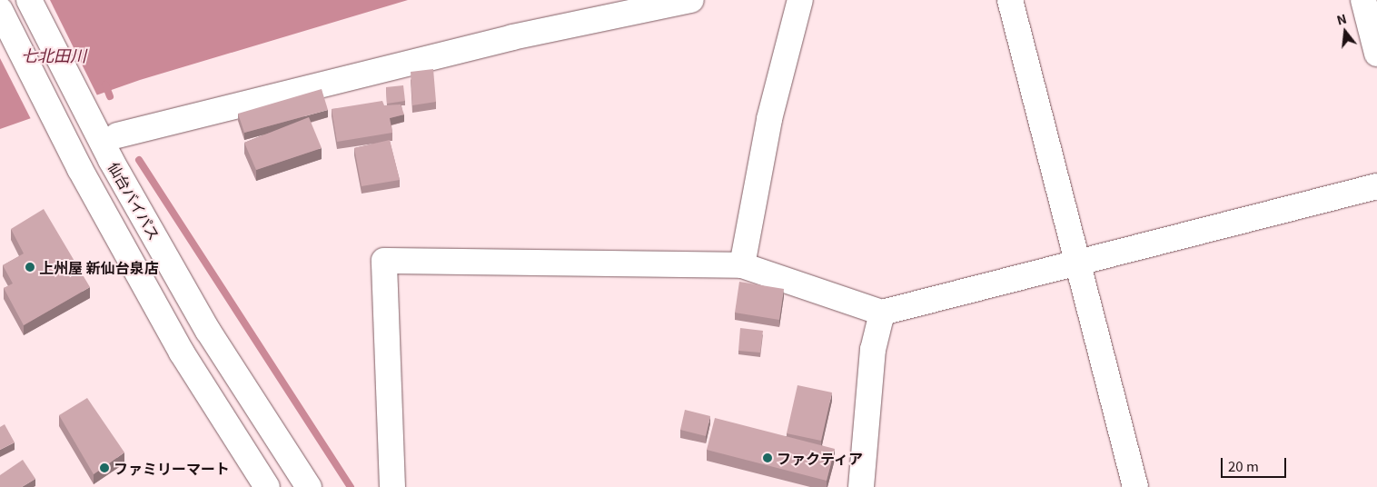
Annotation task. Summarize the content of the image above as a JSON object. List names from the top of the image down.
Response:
{
  "streets": {
    "main road": ["仙台バイパス"]
  },
  "water": ["七北田川"],
  "places": ["上州屋 新仙台泉店", "ファクティア", "ファミリーマート"],
  "scale_bar": "20 m",
  "north": "top"
}
